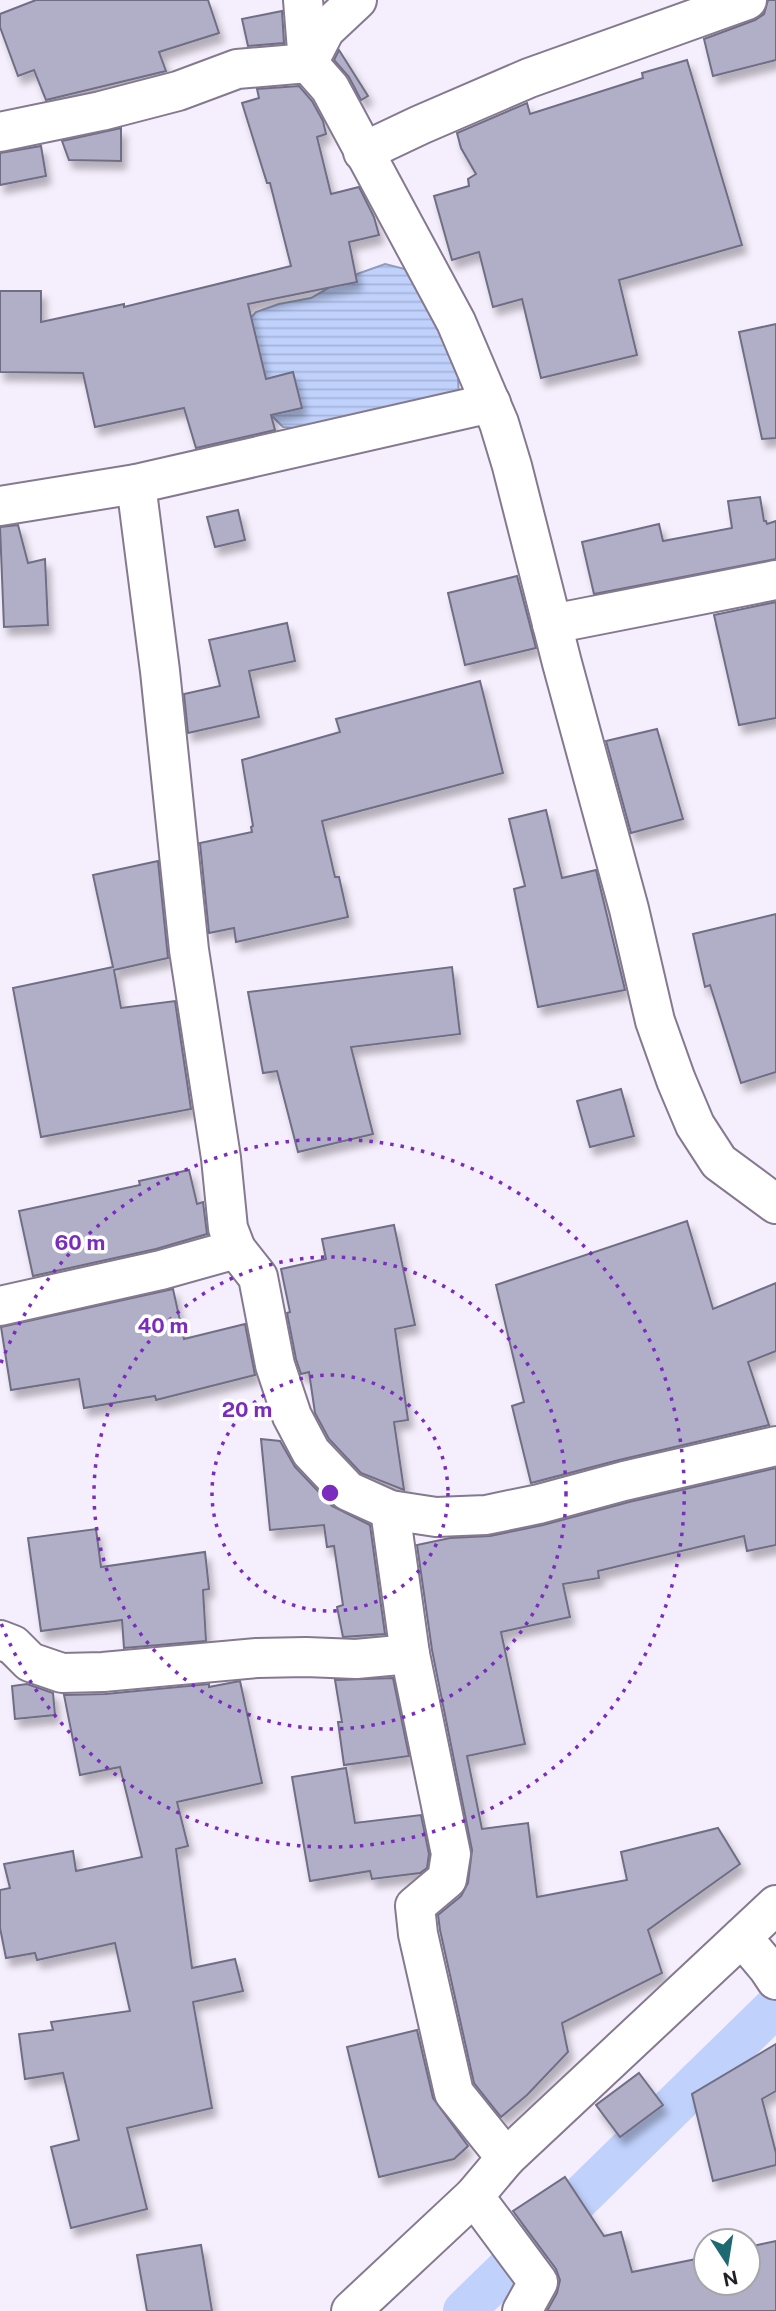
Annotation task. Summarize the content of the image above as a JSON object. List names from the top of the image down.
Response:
{
  "north": "bottom",
  "rings": ["60 m", "40 m", "20 m"]
}
